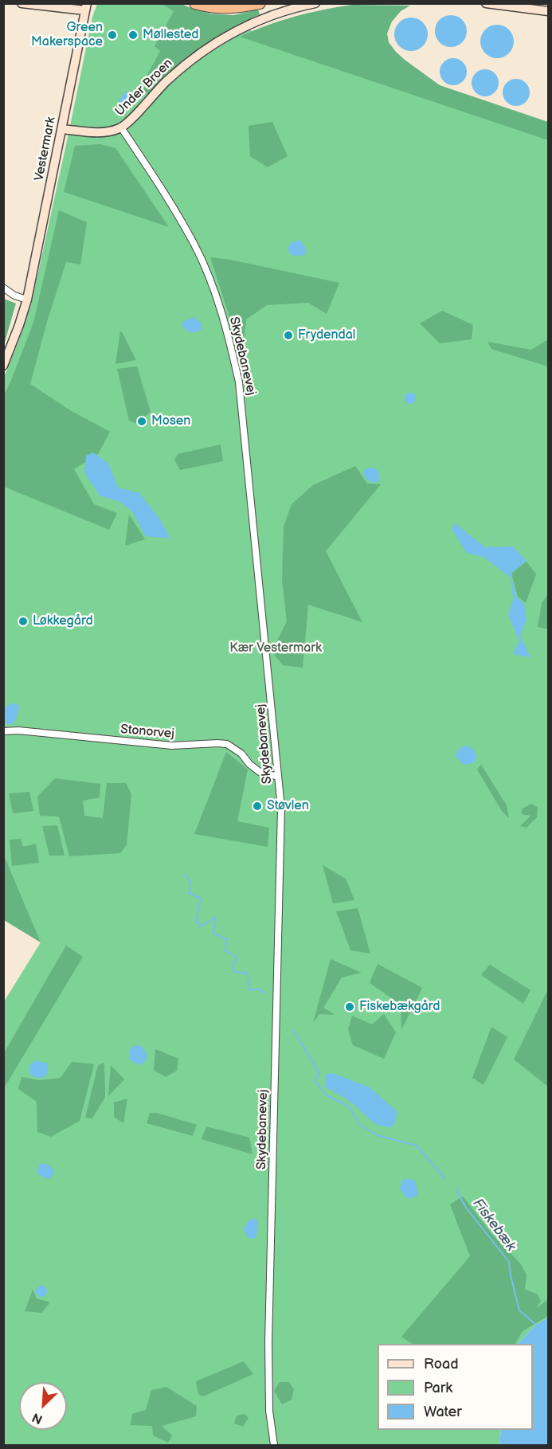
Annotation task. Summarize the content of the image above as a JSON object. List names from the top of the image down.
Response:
{
  "streets": {
    "street": [
      "Under Broen",
      "Vestermark",
      "Skydebanevej",
      "Stonorvej"
    ]
  },
  "crossings": [
    ["Under Broen", "Vestermark"],
    ["Under Broen", "Skydebanevej"],
    ["Skydebanevej", "Stonorvej"]
  ],
  "water": ["Fiskebæk"],
  "parks": ["Kær Vestermark"],
  "places": [
    "Green Makerspace",
    "Møllested",
    "Frydendal",
    "Mosen",
    "Løkkegård",
    "Støvlen",
    "Fiskebækgård"
  ],
  "legend": ["Road", "Park", "Water"],
  "north": "bottom left"
}
